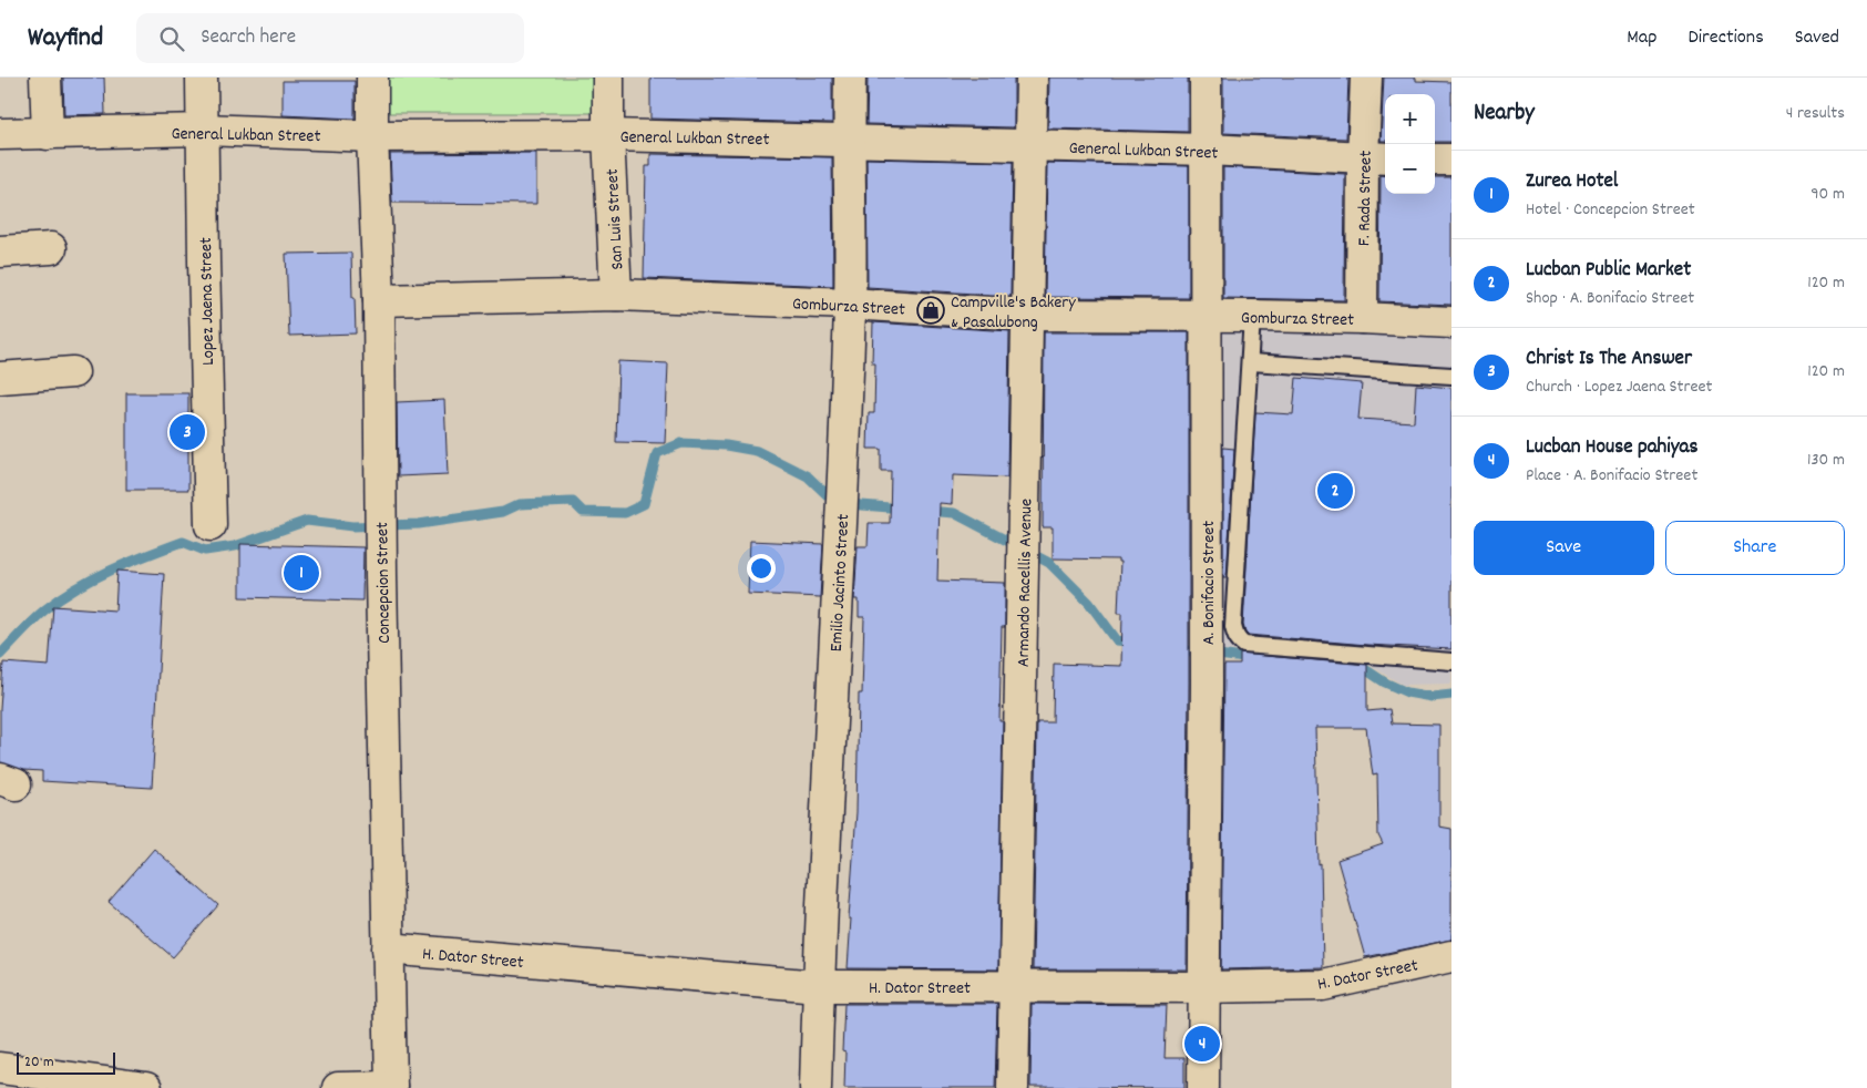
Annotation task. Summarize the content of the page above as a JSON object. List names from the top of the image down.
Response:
{
  "streets": {
    "street": [
      "General Lukban Street",
      "F. Rada Street",
      "San Luis Street",
      "Lopez Jaena Street",
      "Gomburza Street",
      "Concepcion Street",
      "Emilio Jacinto Street",
      "Armando Racellis Avenue",
      "A. Bonifacio Street",
      "H. Dator Street"
    ]
  },
  "crossings": [
    ["General Lukban Street", "F. Rada Street"],
    ["General Lukban Street", "San Luis Street"],
    ["General Lukban Street", "Lopez Jaena Street"],
    ["General Lukban Street", "Concepcion Street"],
    ["General Lukban Street", "Emilio Jacinto Street"],
    ["General Lukban Street", "Armando Racellis Avenue"],
    ["General Lukban Street", "A. Bonifacio Street"],
    ["F. Rada Street", "Gomburza Street"],
    ["San Luis Street", "Gomburza Street"],
    ["Gomburza Street", "Concepcion Street"],
    ["Gomburza Street", "Emilio Jacinto Street"],
    ["Gomburza Street", "Armando Racellis Avenue"],
    ["Gomburza Street", "A. Bonifacio Street"],
    ["Concepcion Street", "H. Dator Street"],
    ["Emilio Jacinto Street", "H. Dator Street"],
    ["Armando Racellis Avenue", "H. Dator Street"],
    ["A. Bonifacio Street", "H. Dator Street"]
  ],
  "places": {
    "shop": ["Campville's Bakery & Pasalubong"]
  },
  "scale_bar": "20 m",
  "page": {
    "header": "Wayfind",
    "search": "Search here",
    "nav": ["Map", "Directions", "Saved"],
    "heading": ["Nearby", "4 results"],
    "map_buttons": ["+", "−"],
    "list": [
      {
        "mark": "1",
        "name": "Zurea Hotel",
        "note": "Hotel · Concepcion Street",
        "value": "90 m"
      },
      {
        "mark": "2",
        "name": "Lucban Public Market",
        "note": "Shop · A. Bonifacio Street",
        "value": "120 m"
      },
      {
        "mark": "3",
        "name": "Christ Is The Answer",
        "note": "Church · Lopez Jaena Street",
        "value": "120 m"
      },
      {
        "mark": "4",
        "name": "Lucban House pahiyas",
        "note": "Place · A. Bonifacio Street",
        "value": "130 m"
      }
    ],
    "pins": [
      "3",
      "2",
      "1",
      "4"
    ],
    "buttons": ["Save", "Share"],
    "scale": "20 m"
  }
}
